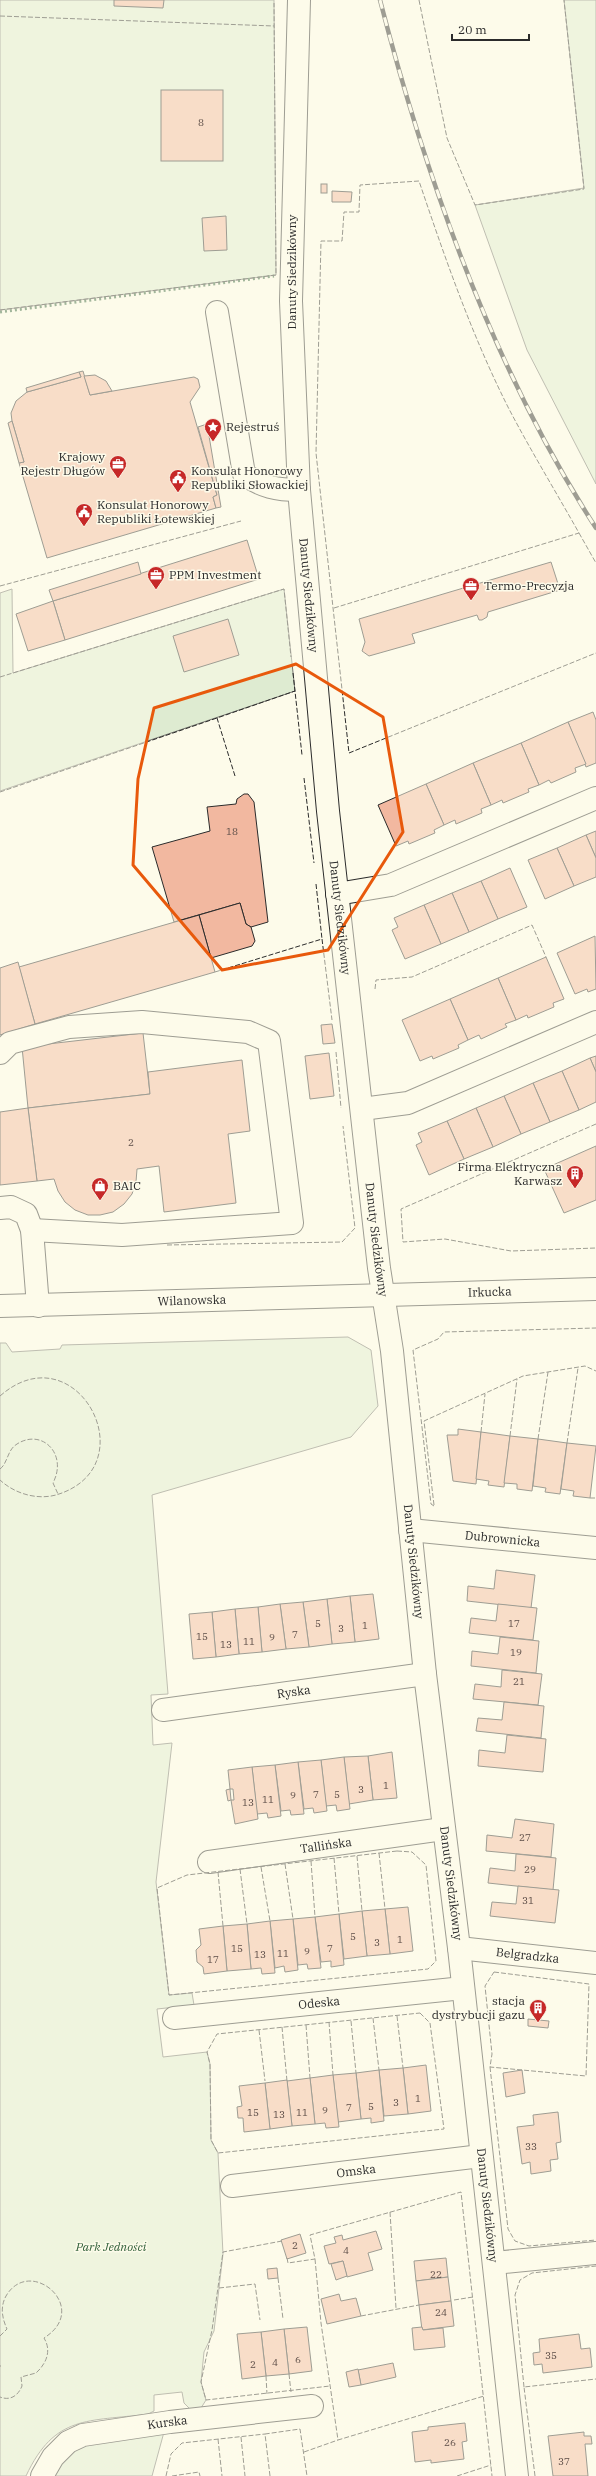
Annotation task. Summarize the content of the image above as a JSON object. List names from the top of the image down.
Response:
{
  "streets": {
    "street": [
      "Danuty Siedzikówny",
      "Irkucka",
      "Wilanowska",
      "Dubrownicka",
      "Ryska",
      "Tallińska",
      "Belgradzka",
      "Odeska",
      "Omska",
      "Kurska"
    ]
  },
  "crossings": [
    ["Danuty Siedzikówny", "Irkucka"],
    ["Danuty Siedzikówny", "Wilanowska"],
    ["Danuty Siedzikówny", "Dubrownicka"],
    ["Danuty Siedzikówny", "Ryska"],
    ["Danuty Siedzikówny", "Tallińska"],
    ["Danuty Siedzikówny", "Belgradzka"],
    ["Danuty Siedzikówny", "Odeska"],
    ["Danuty Siedzikówny", "Omska"],
    ["Irkucka", "Wilanowska"]
  ],
  "parks": ["Park Jedności"],
  "places": {
    "place": ["Rejestruś"],
    "office": ["Krajowy Rejestr Długów", "PPM Investment", "Termo-Precyzja"],
    "public building": ["Konsulat Honorowy Republiki Słowackiej", "Konsulat Honorowy Republiki Łotewskiej"],
    "building": ["Firma Elektryczna Karwasz", "stacja dystrybucji gazu"],
    "shop": ["BAIC"]
  },
  "house_numbers": [
    "8",
    "18",
    "2",
    "5",
    "17",
    "1",
    "3",
    "7",
    "15",
    "9",
    "11",
    "13",
    "19",
    "21",
    "1",
    "3",
    "7",
    "5",
    "9",
    "11",
    "13",
    "27",
    "29",
    "31",
    "5",
    "1",
    "3",
    "15",
    "7",
    "9",
    "11",
    "13",
    "17",
    "1",
    "3",
    "5",
    "7",
    "9",
    "15",
    "11",
    "13",
    "33",
    "2",
    "4",
    "22",
    "24",
    "35",
    "6",
    "4",
    "2",
    "26",
    "37"
  ],
  "scale_bar": "20 m"
}
